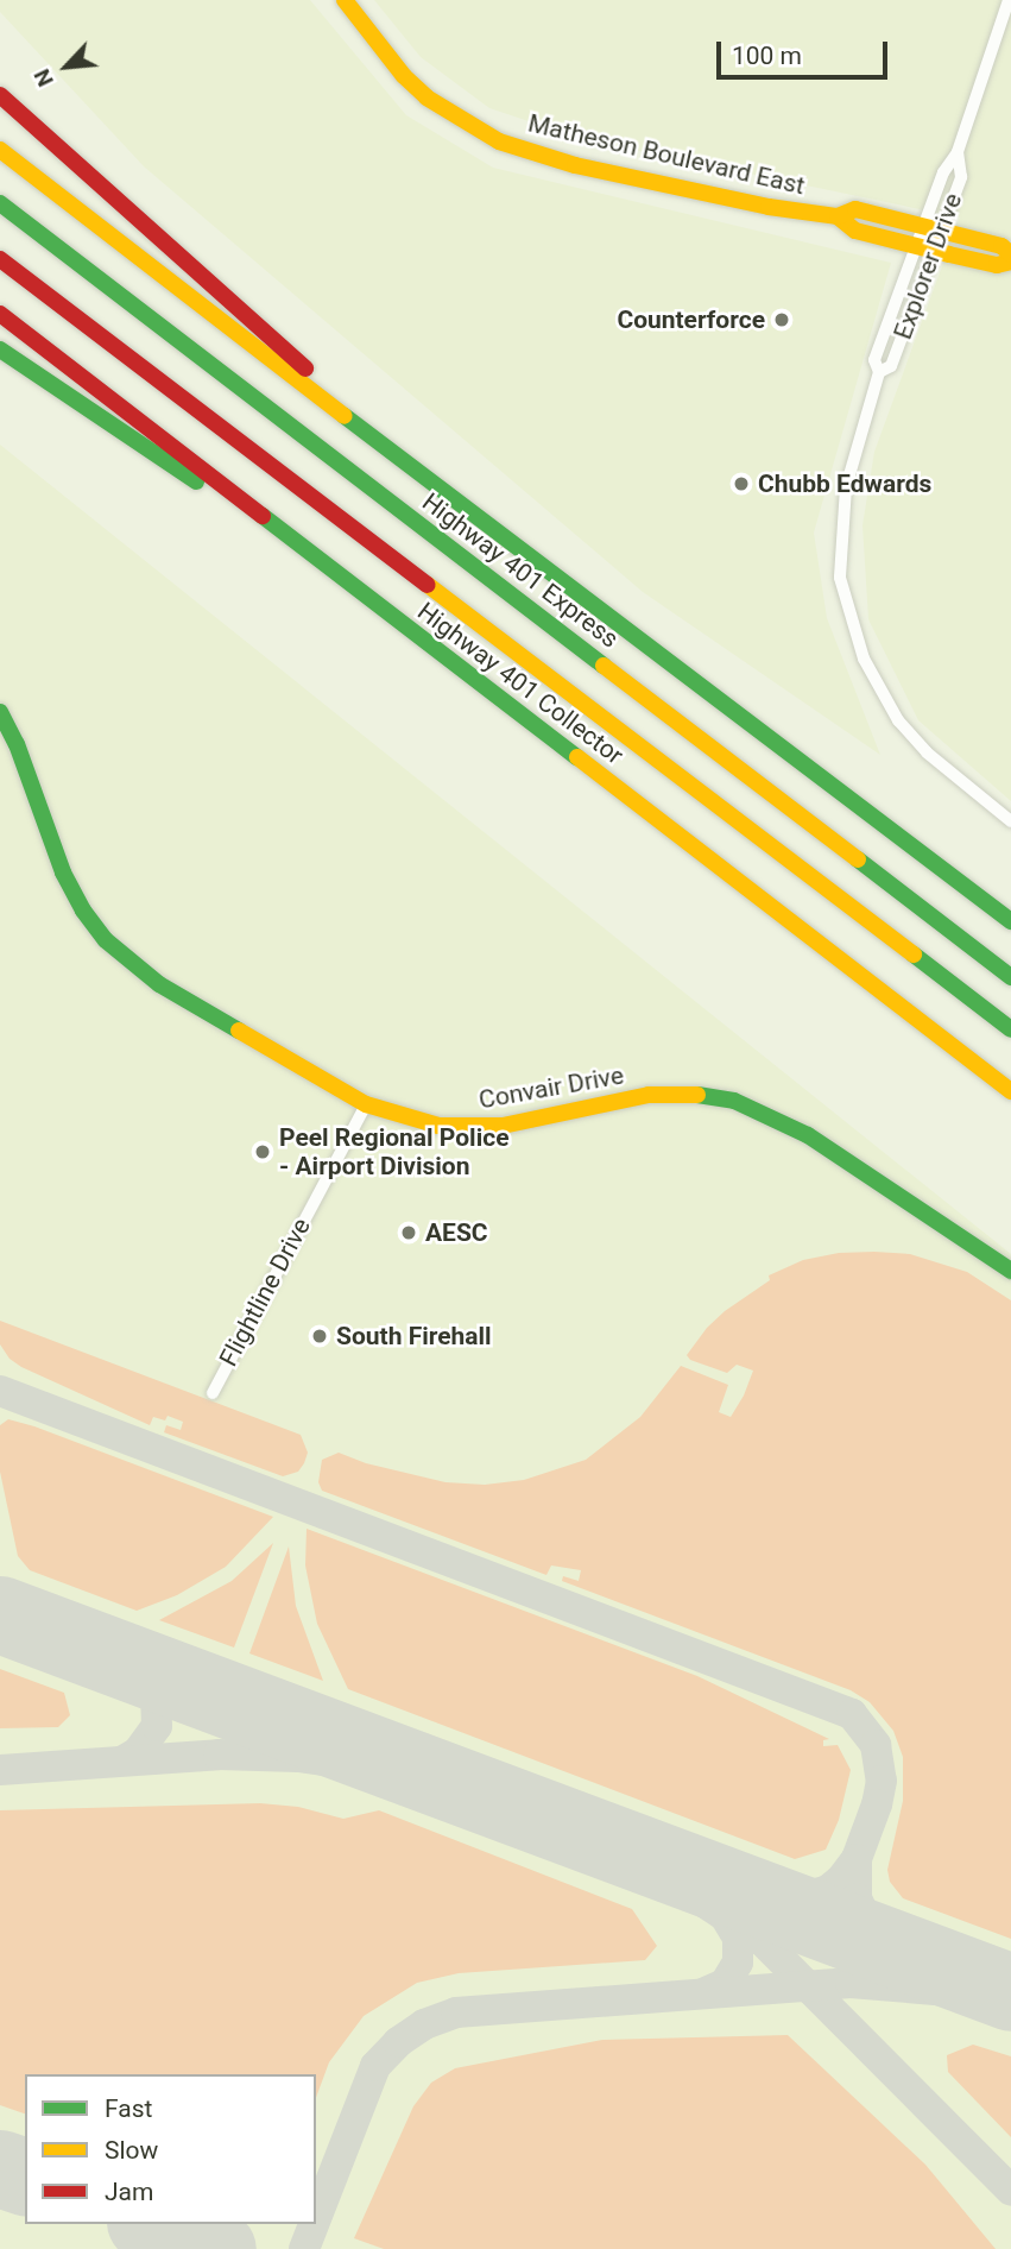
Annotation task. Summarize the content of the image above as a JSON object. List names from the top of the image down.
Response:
{
  "streets": {
    "main road": [
      "Matheson Boulevard East",
      "Highway 401 Express",
      "Highway 401 Collector",
      "Convair Drive"
    ],
    "street": ["Explorer Drive", "Flightline Drive"]
  },
  "crossings": [
    ["Matheson Boulevard East", "Explorer Drive"],
    ["Convair Drive", "Flightline Drive"]
  ],
  "places": [
    "Counterforce",
    "Chubb Edwards",
    "Peel Regional Police - Airport Division",
    "AESC",
    "South Firehall"
  ],
  "legend": ["Fast", "Slow", "Jam"],
  "scale_bar": "100 m",
  "north": "bottom left"
}
